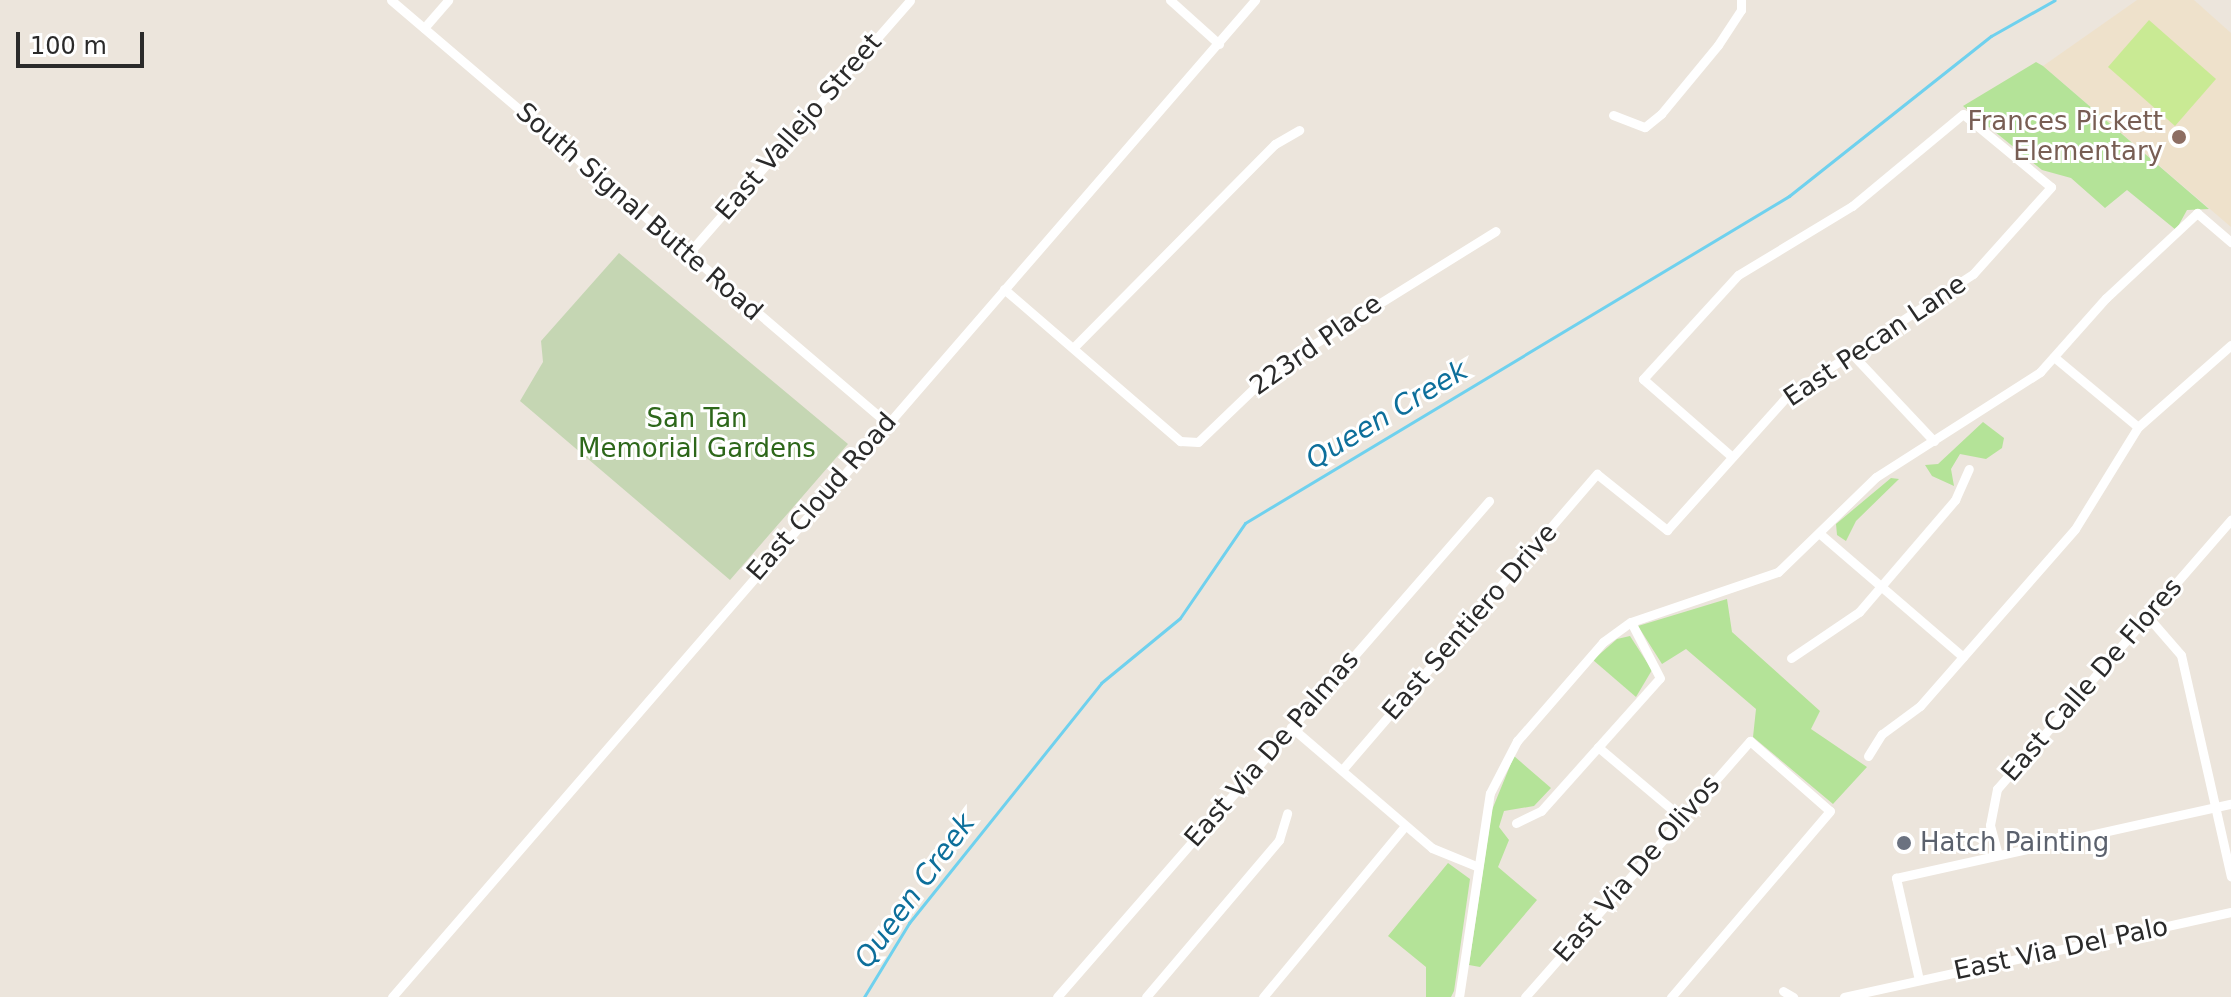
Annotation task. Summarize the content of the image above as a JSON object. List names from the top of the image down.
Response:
{
  "streets": {
    "street": [
      "East Vallejo Street",
      "South Signal Butte Road",
      "East Pecan Lane",
      "223rd Place",
      "East Cloud Road",
      "East Sentiero Drive",
      "East Calle De Flores",
      "East Via De Palmas",
      "East Via De Olivos",
      "East Via Del Palo"
    ]
  },
  "crossings": [
    ["East Vallejo Street", "South Signal Butte Road"],
    ["South Signal Butte Road", "East Cloud Road"],
    ["East Pecan Lane", "East Sentiero Drive"],
    ["223rd Place", "East Cloud Road"]
  ],
  "water": ["Queen Creek"],
  "parks": ["San Tan Memorial Gardens"],
  "places": ["Frances Pickett Elementary", "Hatch Painting"],
  "scale_bar": "100 m"
}
